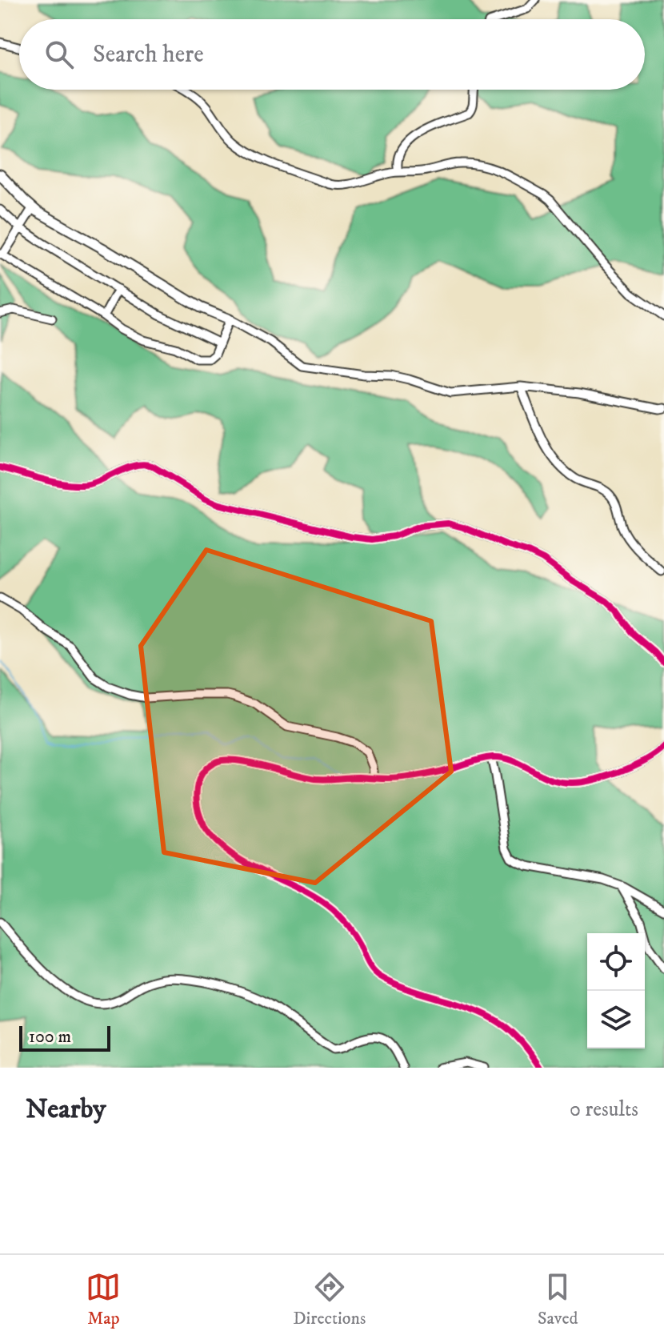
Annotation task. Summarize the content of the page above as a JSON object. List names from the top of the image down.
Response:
{
  "scale_bar": "100 m",
  "page": {
    "search": "Search here",
    "scale": "100 m",
    "heading": ["Nearby", "0 results"],
    "nav": ["Map", "Directions", "Saved"]
  }
}
